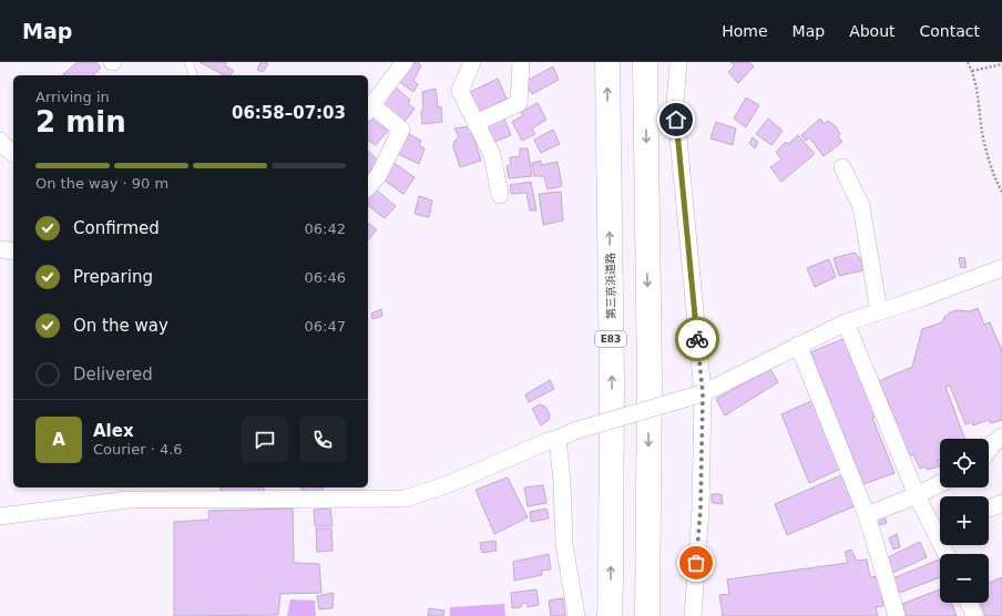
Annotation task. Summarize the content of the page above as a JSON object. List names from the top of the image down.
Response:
{
  "streets": {
    "highway": ["第三京浜道路", "E83"]
  },
  "page": {
    "header": "Map",
    "nav": [
      "Home",
      "Map",
      "About",
      "Contact"
    ],
    "heading": ["2 min", "Arriving in", "06:58–07:03"],
    "panel": ["Alex", "Courier · 4.6"],
    "bar": "On the way · 90 m",
    "list": [
      ["Confirmed", "06:42"],
      ["Preparing", "06:46"],
      ["On the way", "06:47"],
      "Delivered"
    ],
    "round": "A",
    "map_buttons": ["+", "−"]
  }
}
